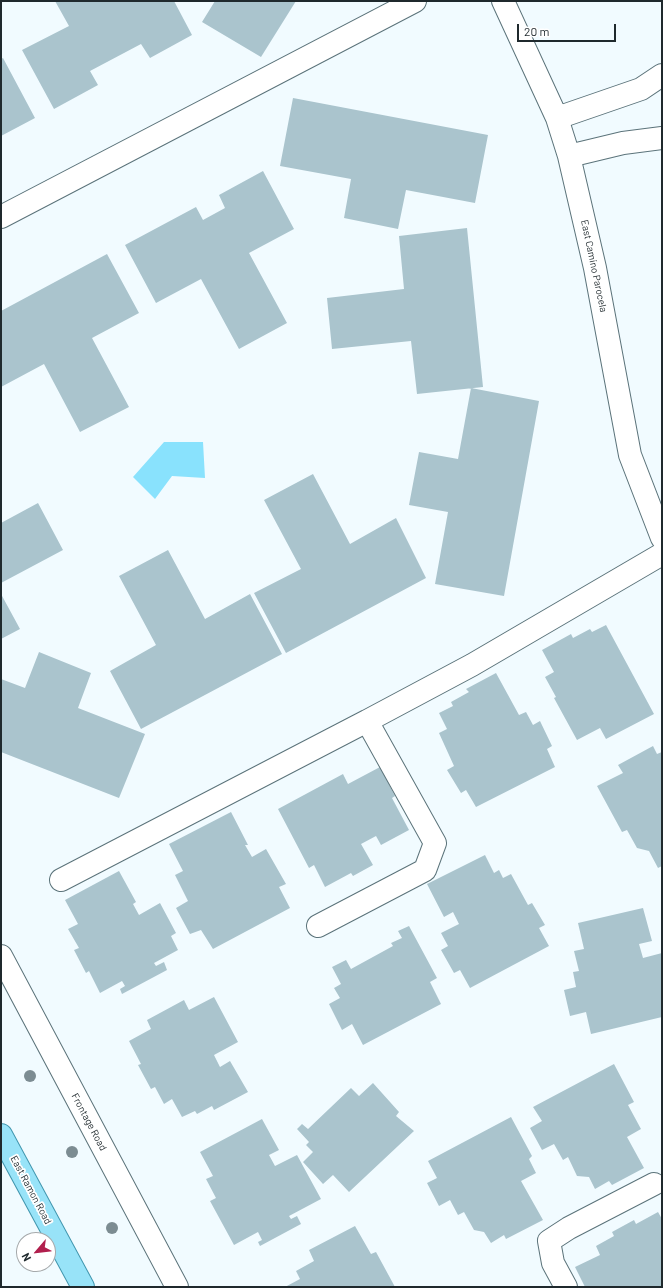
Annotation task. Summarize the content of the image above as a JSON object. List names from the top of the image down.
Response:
{
  "streets": {
    "main road": ["East Ramon Road"],
    "street": ["East Camino Parocela", "Frontage Road"]
  },
  "scale_bar": "20 m",
  "north": "bottom left"
}
